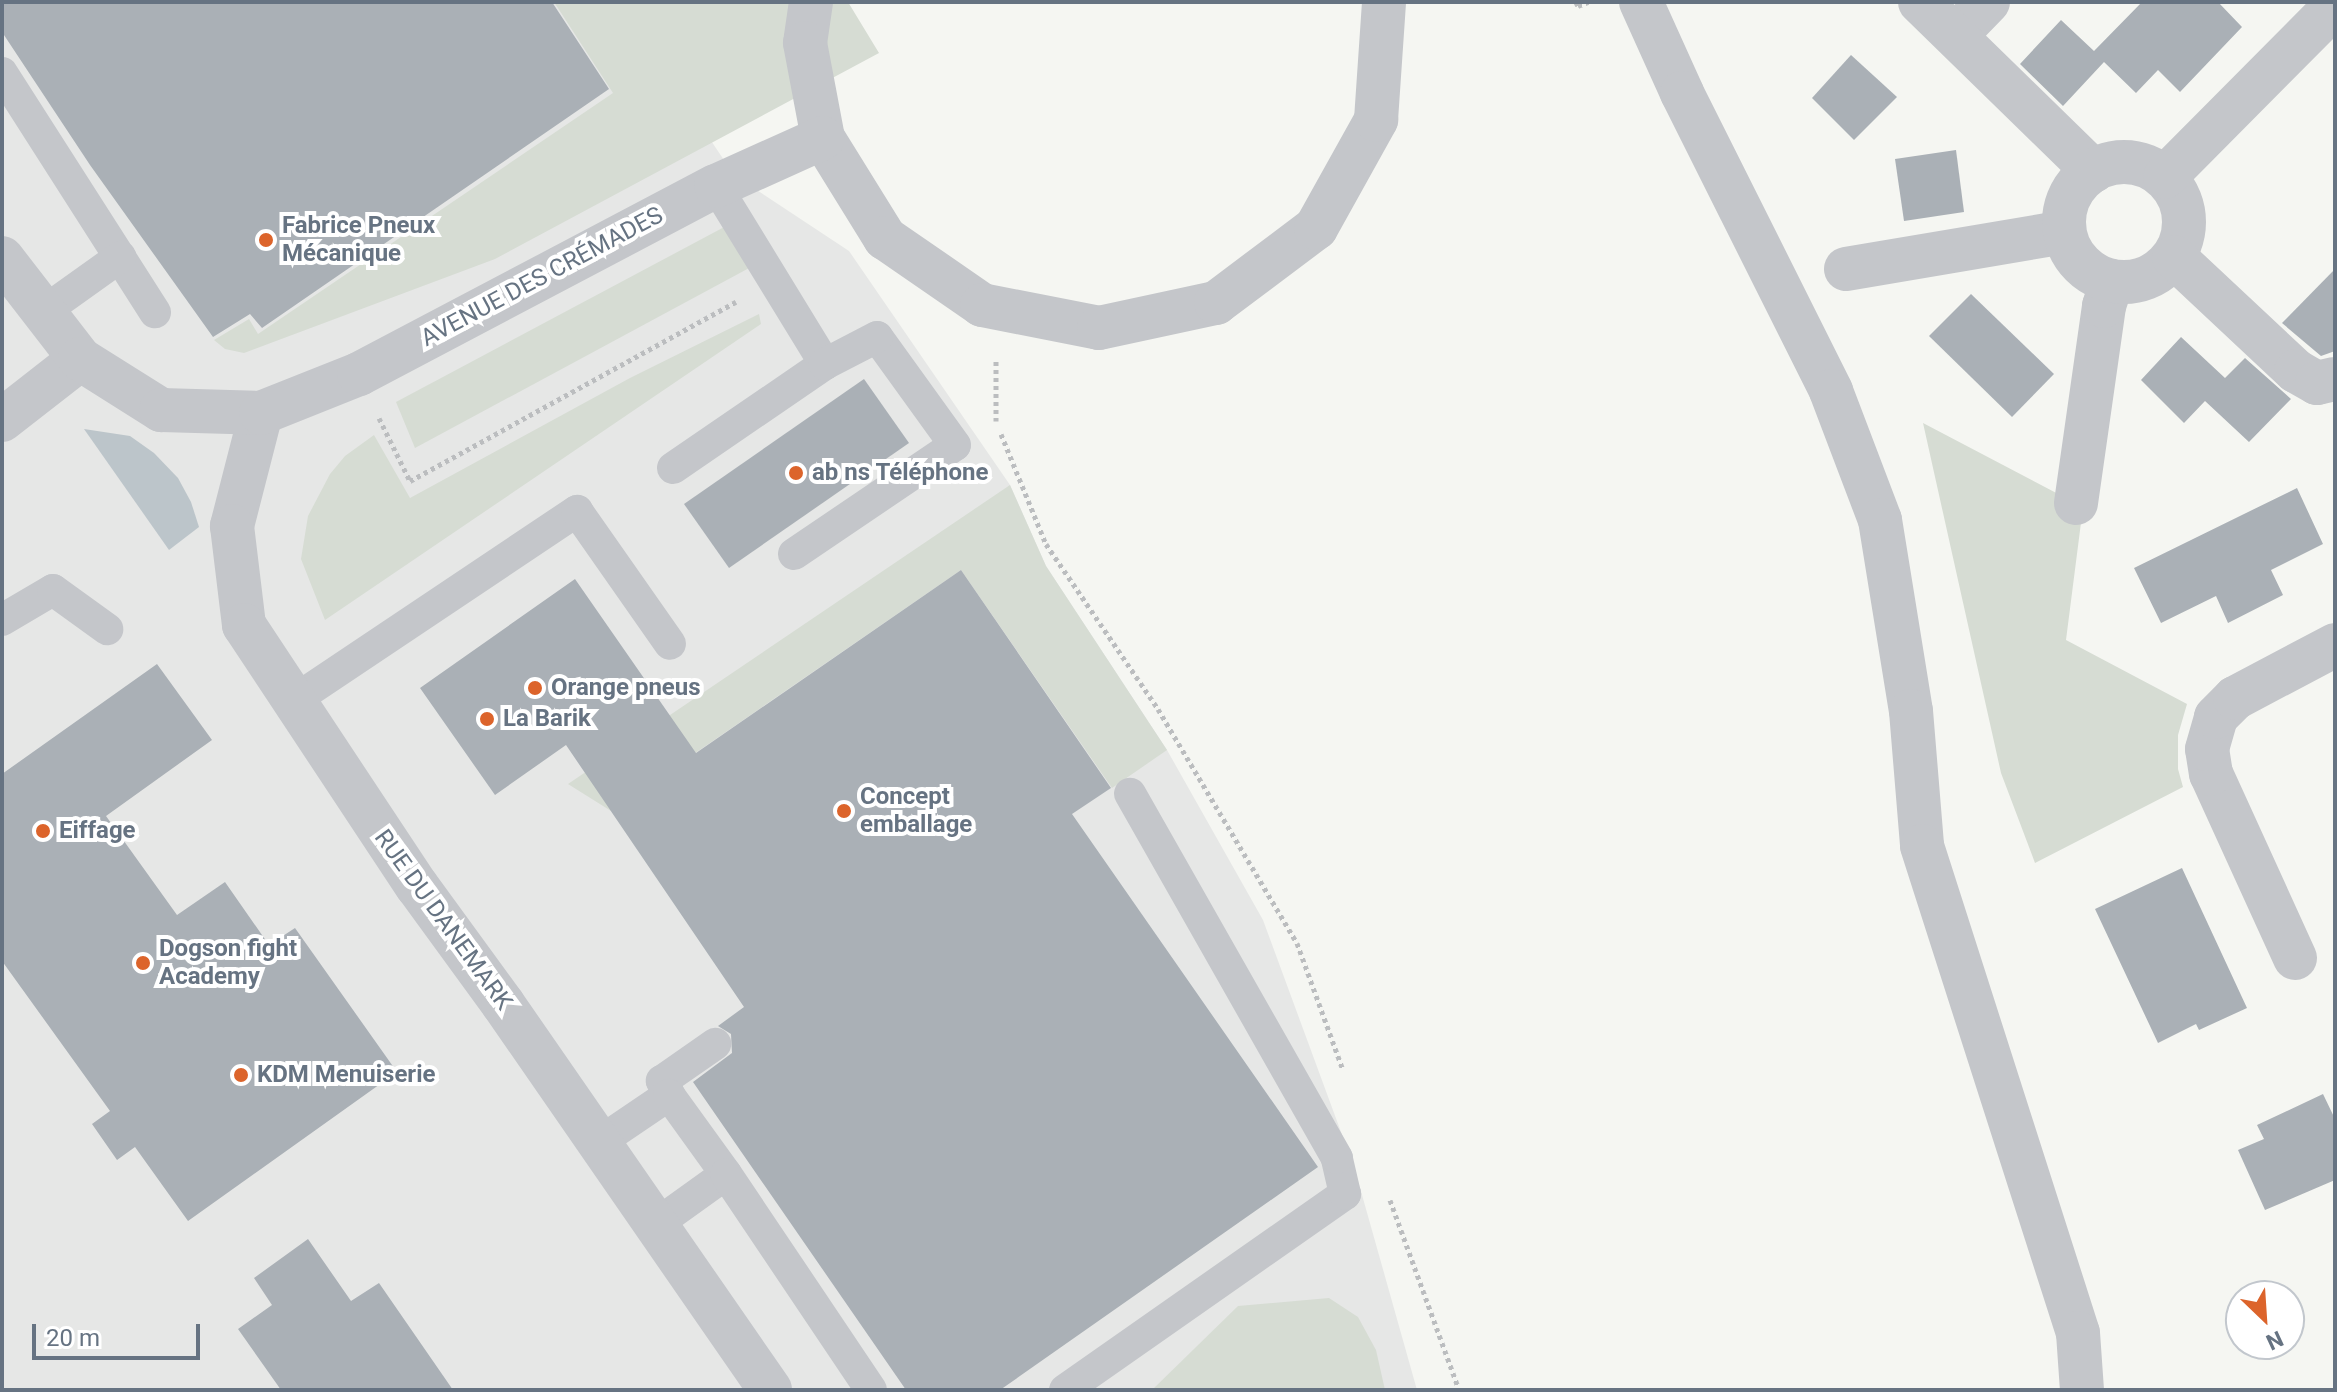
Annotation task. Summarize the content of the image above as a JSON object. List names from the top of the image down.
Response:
{
  "streets": {
    "street": ["AVENUE DES CRÉMADES", "RUE DU DANEMARK"]
  },
  "crossings": [
    ["AVENUE DES CRÉMADES", "RUE DU DANEMARK"]
  ],
  "places": [
    "Fabrice Pneux Mécanique",
    "ab ns Téléphone",
    "Orange pneus",
    "La Barik",
    "Concept emballage",
    "Eiffage",
    "Dogson fight Academy",
    "KDM Menuiserie"
  ],
  "scale_bar": "20 m",
  "north": "bottom right"
}
